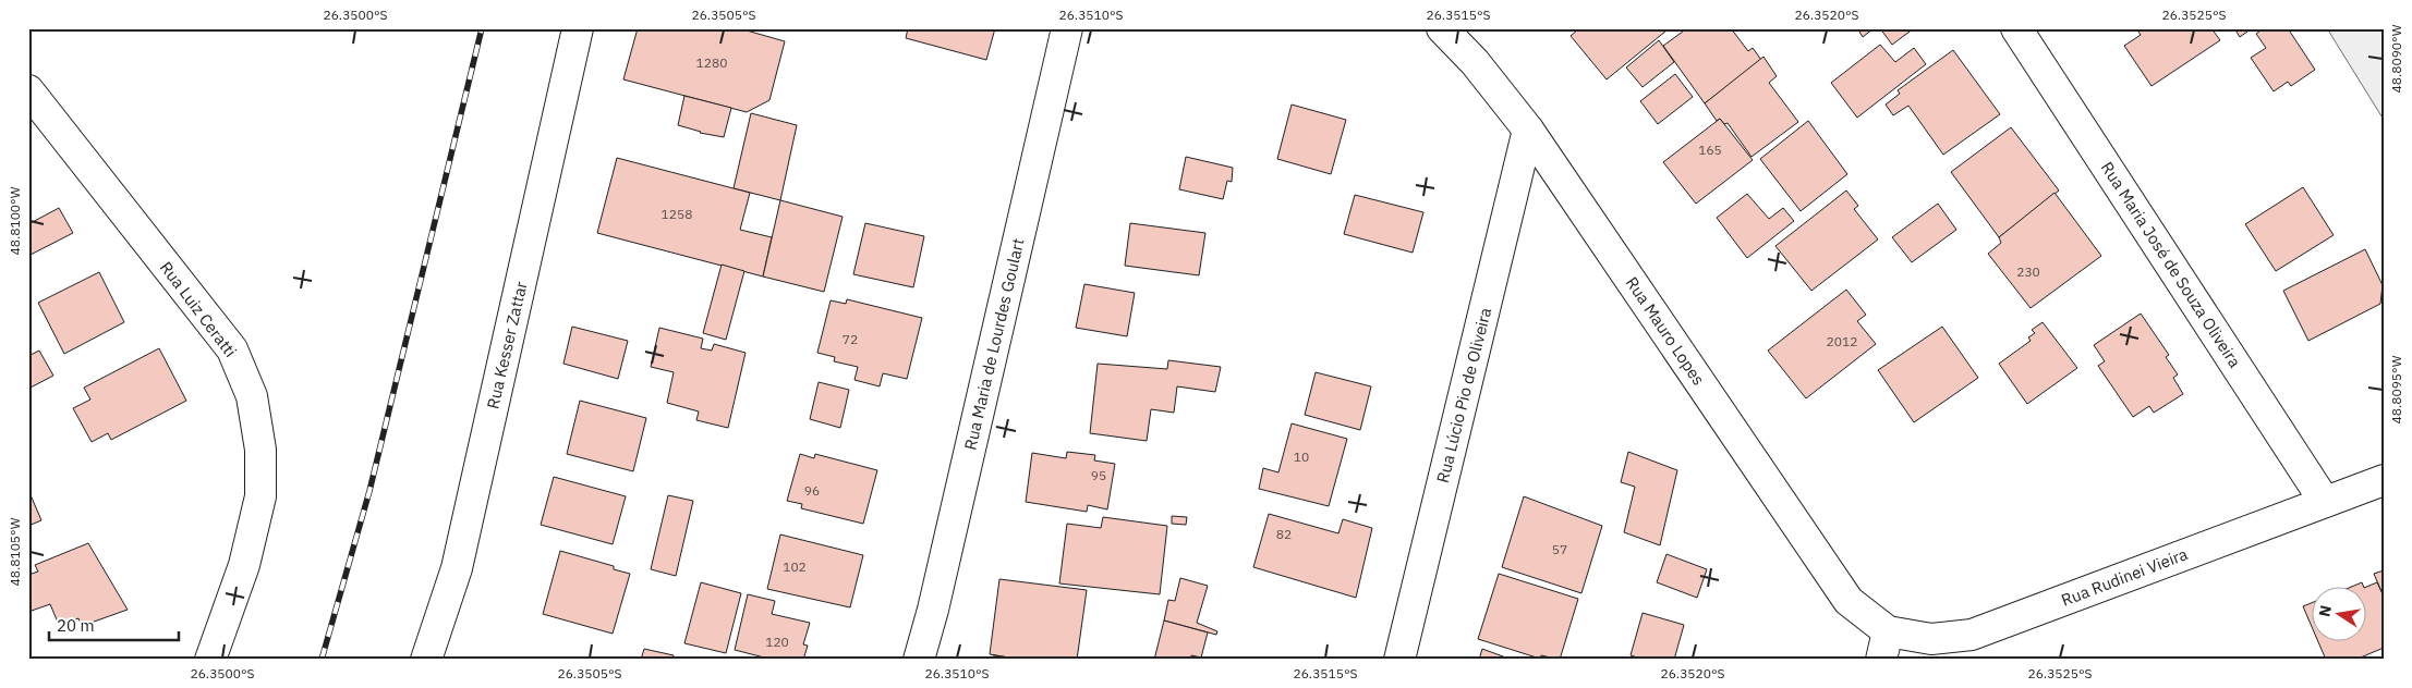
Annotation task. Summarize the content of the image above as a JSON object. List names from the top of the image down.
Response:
{
  "streets": {
    "street": [
      "Rua Maria José de Souza Oliveira",
      "Rua Luiz Ceratti",
      "Rua Mauro Lopes",
      "Rua Maria de Lourdes Goulart",
      "Rua Kesser Zattar",
      "Rua Lúcio Pio de Oliveira",
      "Rua Rudinei Vieira"
    ]
  },
  "crossings": [
    ["Rua Maria José de Souza Oliveira", "Rua Rudinei Vieira"],
    ["Rua Mauro Lopes", "Rua Lúcio Pio de Oliveira"],
    ["Rua Mauro Lopes", "Rua Rudinei Vieira"]
  ],
  "house_numbers": [
    "1280",
    "165",
    "1258",
    "230",
    "72",
    "2012",
    "10",
    "95",
    "96",
    "82",
    "57",
    "102",
    "120"
  ],
  "scale_bar": "20 m",
  "north": "left",
  "coordinates": [
    "26.3500°S",
    "26.3505°S",
    "26.3510°S",
    "26.3515°S",
    "26.3520°S",
    "26.3525°S",
    "48.8090°W",
    "48.8100°W",
    "48.8095°W",
    "48.8105°W"
  ]
}
